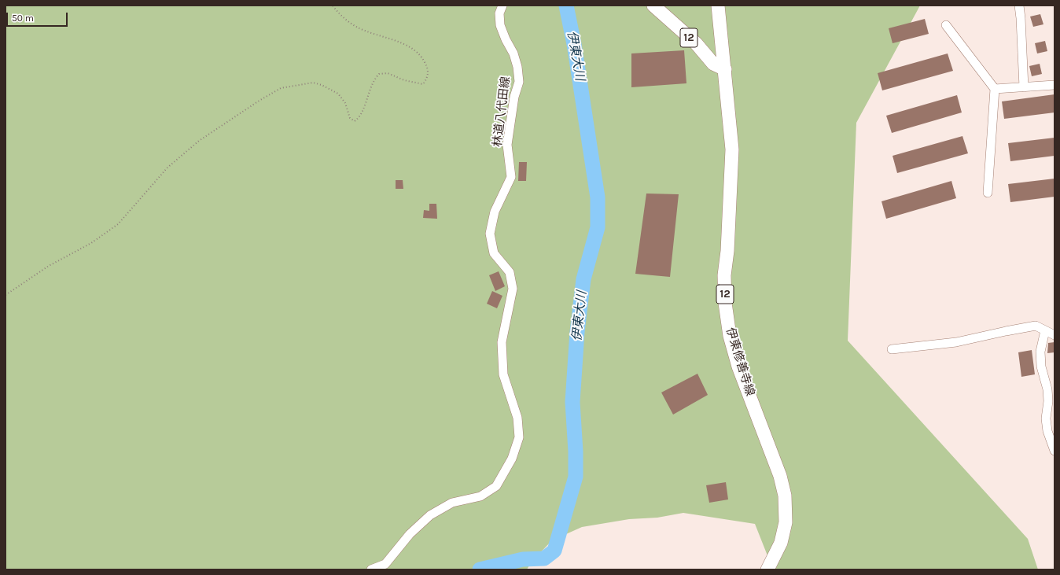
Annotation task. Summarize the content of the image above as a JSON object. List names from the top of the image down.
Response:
{
  "streets": {
    "main road": ["12", "伊東修善寺線"],
    "street": ["林道八代田線"]
  },
  "crossings": [
    ["12", "伊東修善寺線"]
  ],
  "water": ["伊東大川"],
  "scale_bar": "50 m"
}
